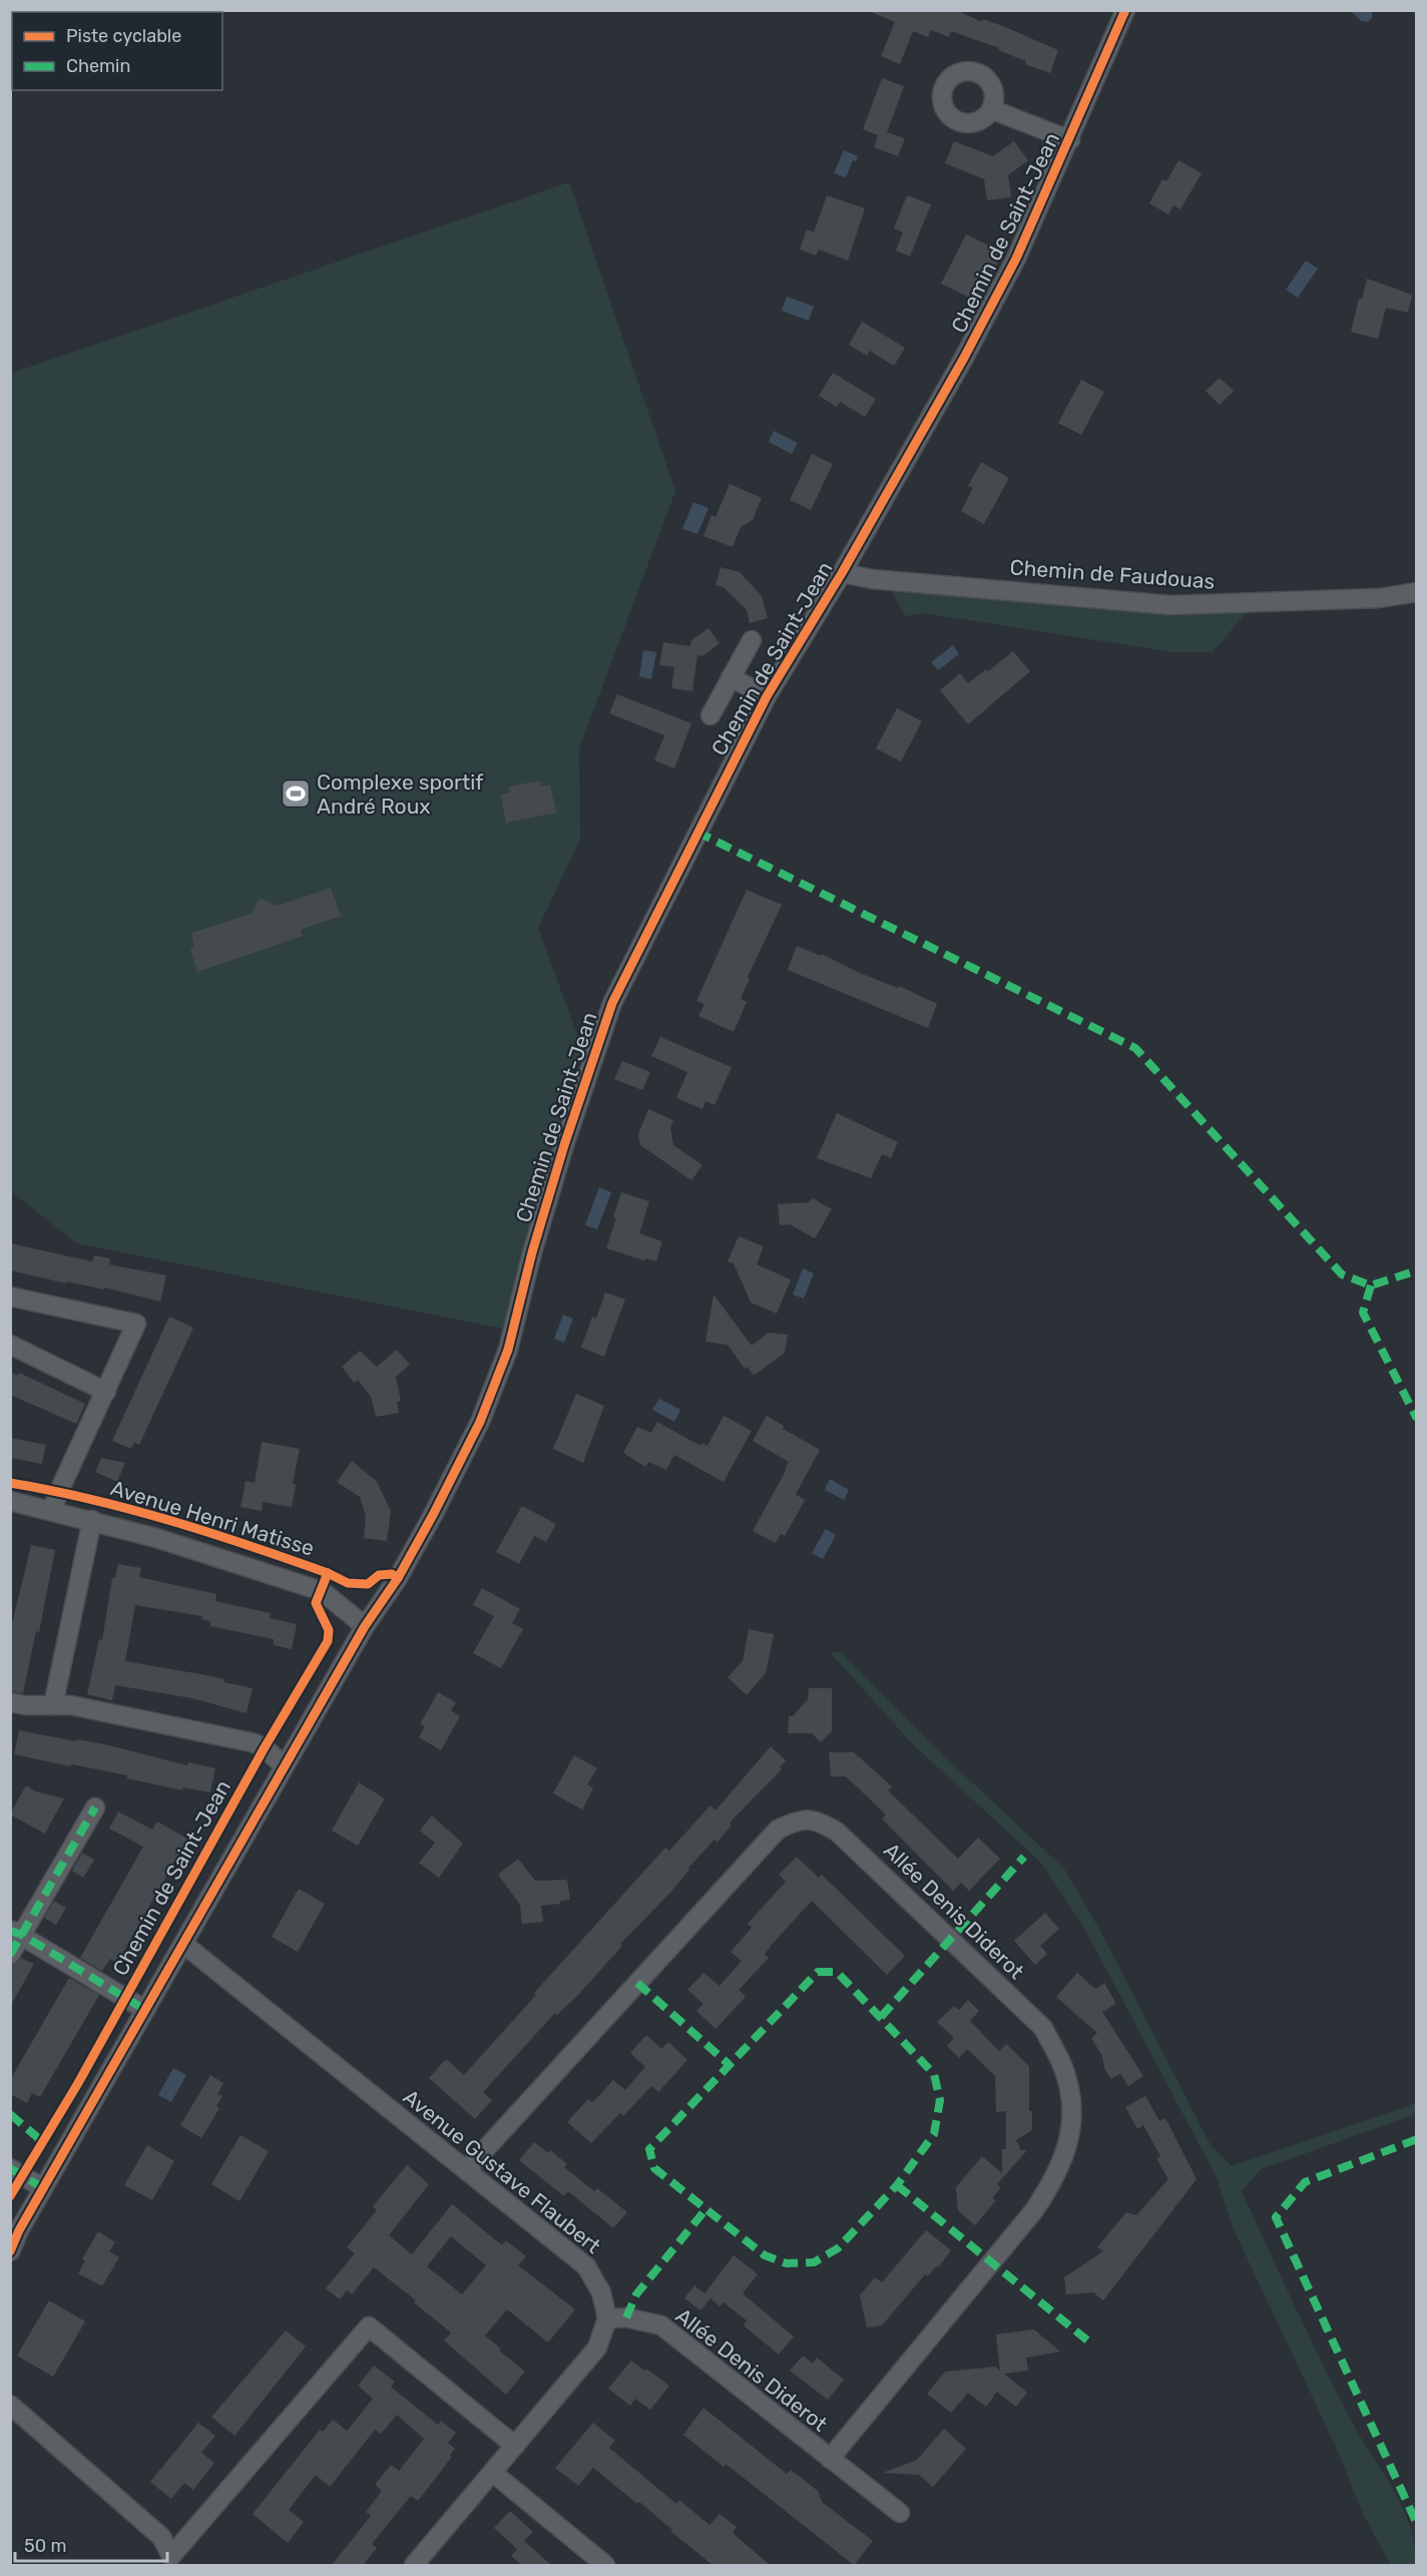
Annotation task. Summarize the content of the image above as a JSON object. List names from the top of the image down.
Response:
{
  "streets": {
    "street": [
      "Chemin de Saint-Jean",
      "Chemin de Faudouas",
      "Avenue Henri Matisse",
      "Allée Denis Diderot",
      "Avenue Gustave Flaubert"
    ]
  },
  "crossings": [
    ["Chemin de Saint-Jean", "Chemin de Faudouas"],
    ["Chemin de Saint-Jean", "Avenue Henri Matisse"],
    ["Chemin de Saint-Jean", "Avenue Gustave Flaubert"],
    ["Allée Denis Diderot", "Avenue Gustave Flaubert"]
  ],
  "places": {
    "sports": ["Complexe sportif André Roux"]
  },
  "legend": ["Piste cyclable", "Chemin"],
  "scale_bar": "50 m"
}
